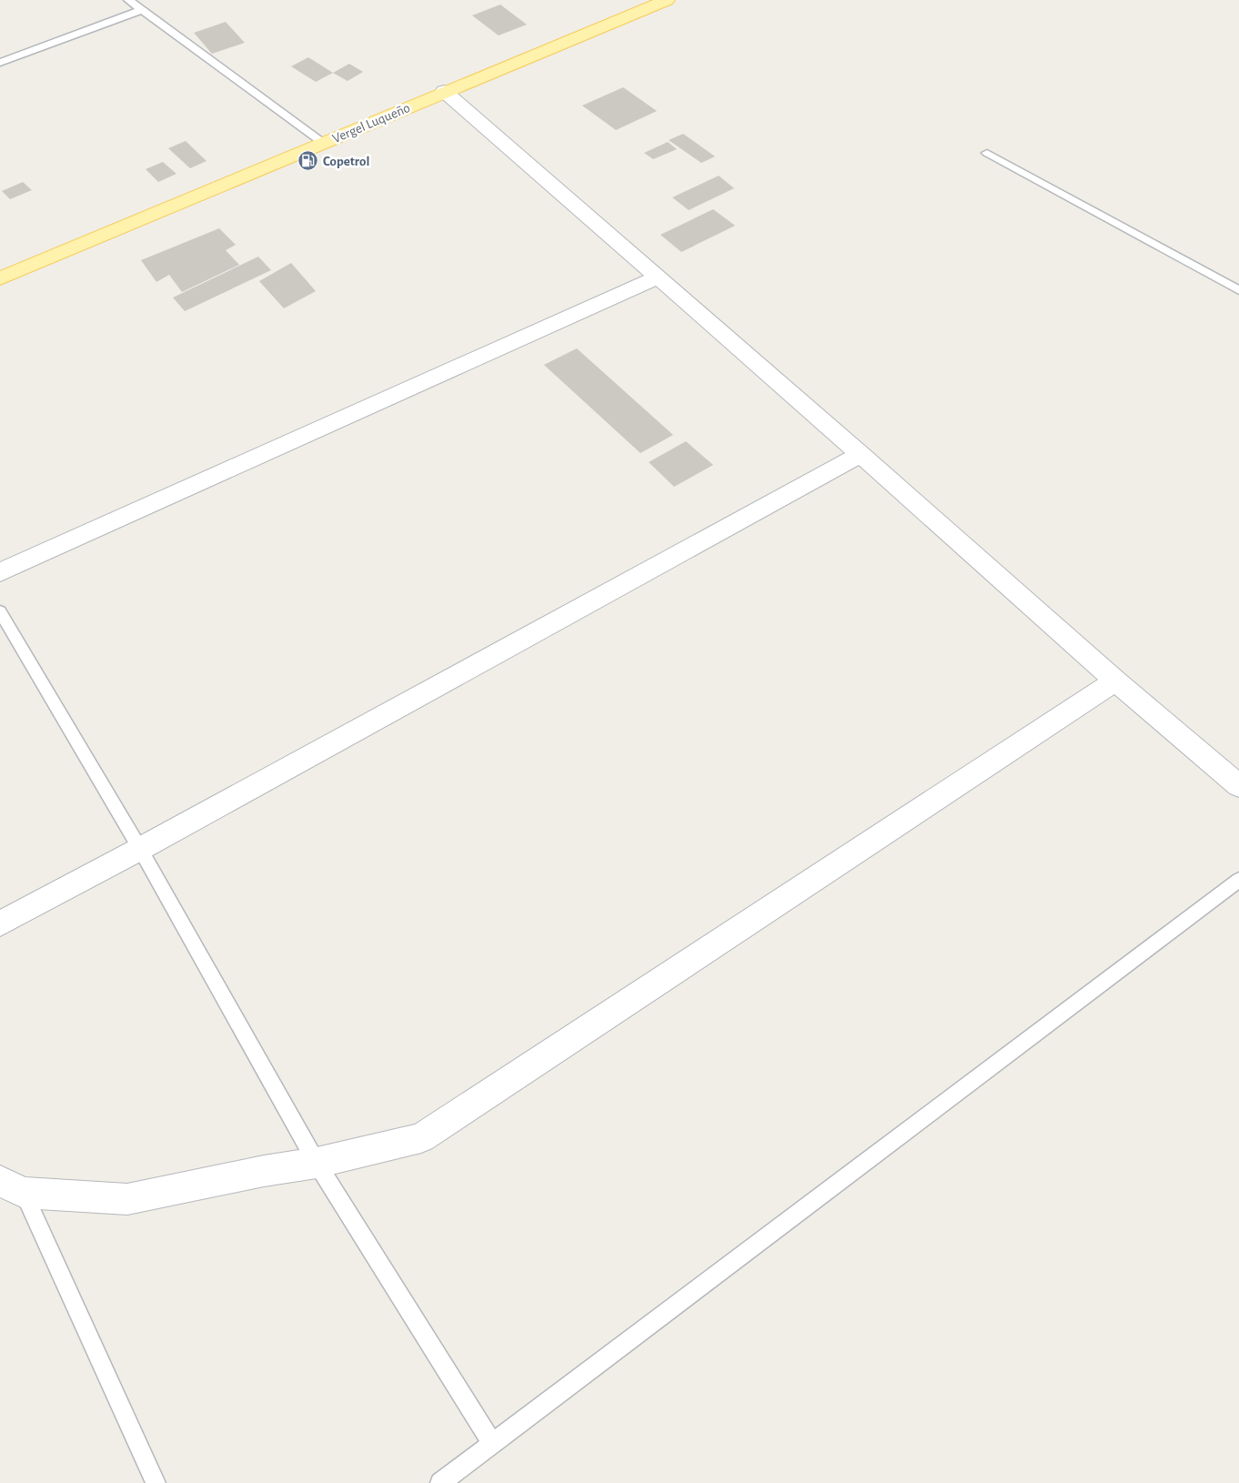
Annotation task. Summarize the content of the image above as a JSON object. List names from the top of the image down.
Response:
{
  "streets": {
    "main road": ["Vergel Luqueño"]
  },
  "places": {
    "fuel station": ["Copetrol"]
  }
}
